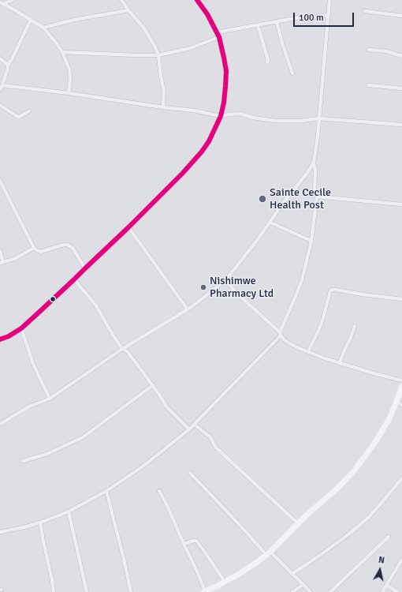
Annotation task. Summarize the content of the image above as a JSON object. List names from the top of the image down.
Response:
{
  "places": ["Sainte Cecile Health Post", "Nishimwe Pharmacy Ltd"],
  "scale_bar": "100 m",
  "north": "top"
}
